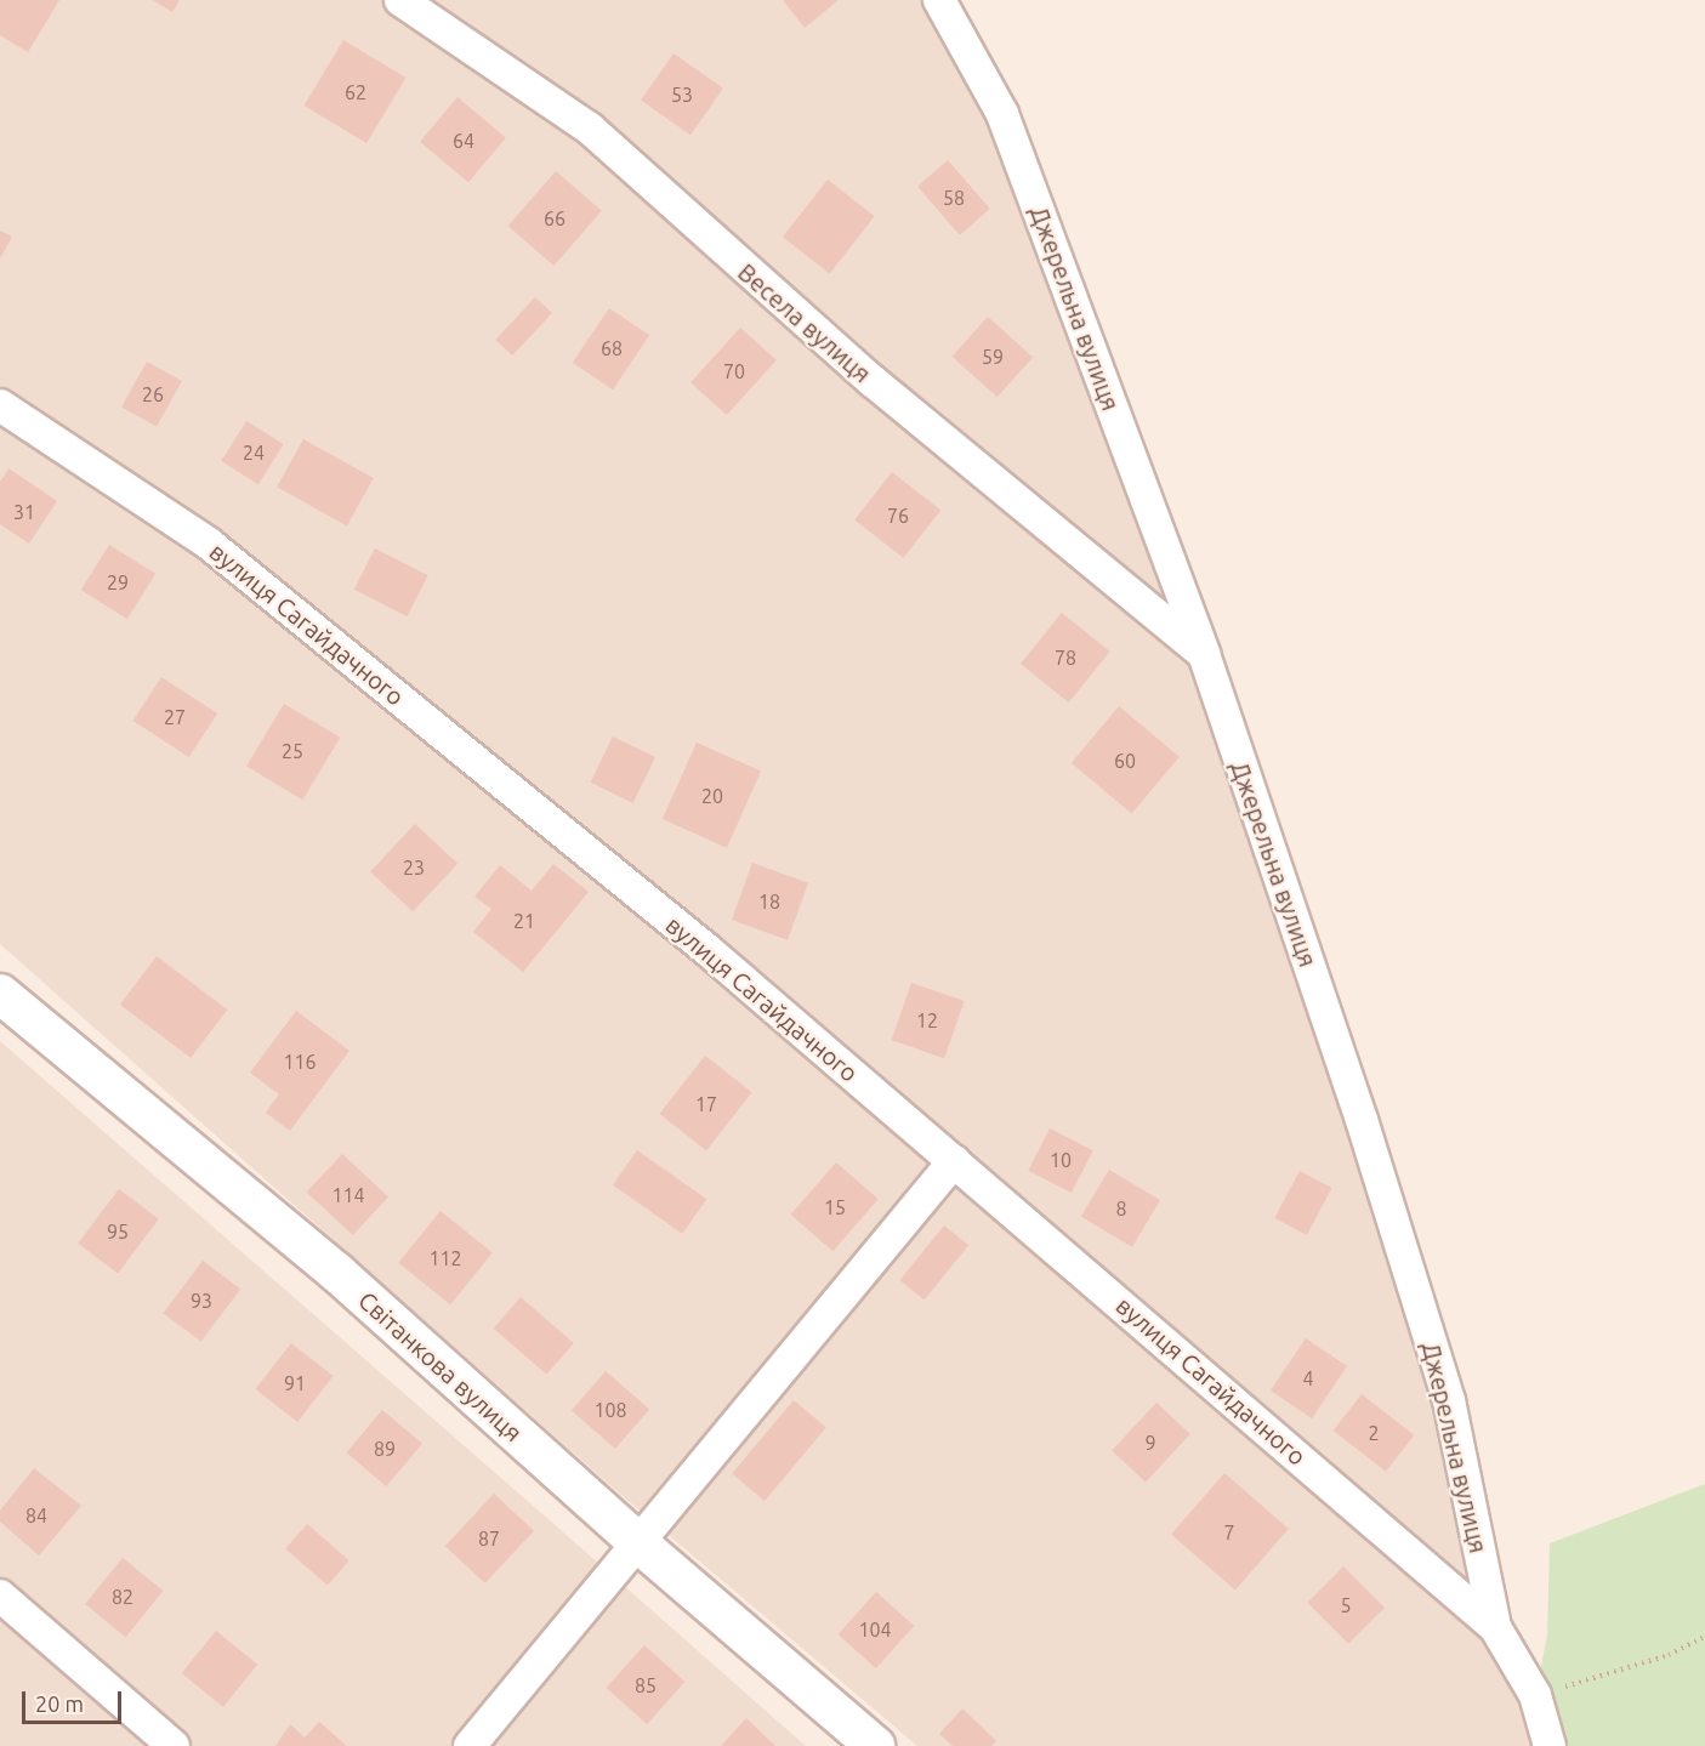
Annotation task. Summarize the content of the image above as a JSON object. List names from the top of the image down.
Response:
{
  "streets": {
    "street": [
      "Джерельна вулиця",
      "Весела вулиця",
      "вулиця Сагайдачного",
      "Світанкова вулиця"
    ]
  },
  "crossings": [
    ["Джерельна вулиця", "Весела вулиця"],
    ["Джерельна вулиця", "вулиця Сагайдачного"]
  ],
  "house_numbers": [
    "62",
    "53",
    "64",
    "58",
    "66",
    "68",
    "59",
    "70",
    "26",
    "24",
    "31",
    "76",
    "29",
    "78",
    "27",
    "25",
    "60",
    "20",
    "23",
    "18",
    "21",
    "12",
    "116",
    "17",
    "10",
    "114",
    "15",
    "8",
    "95",
    "112",
    "93",
    "4",
    "91",
    "108",
    "2",
    "9",
    "89",
    "84",
    "7",
    "87",
    "82",
    "5",
    "104",
    "85"
  ],
  "scale_bar": "20 m"
}
